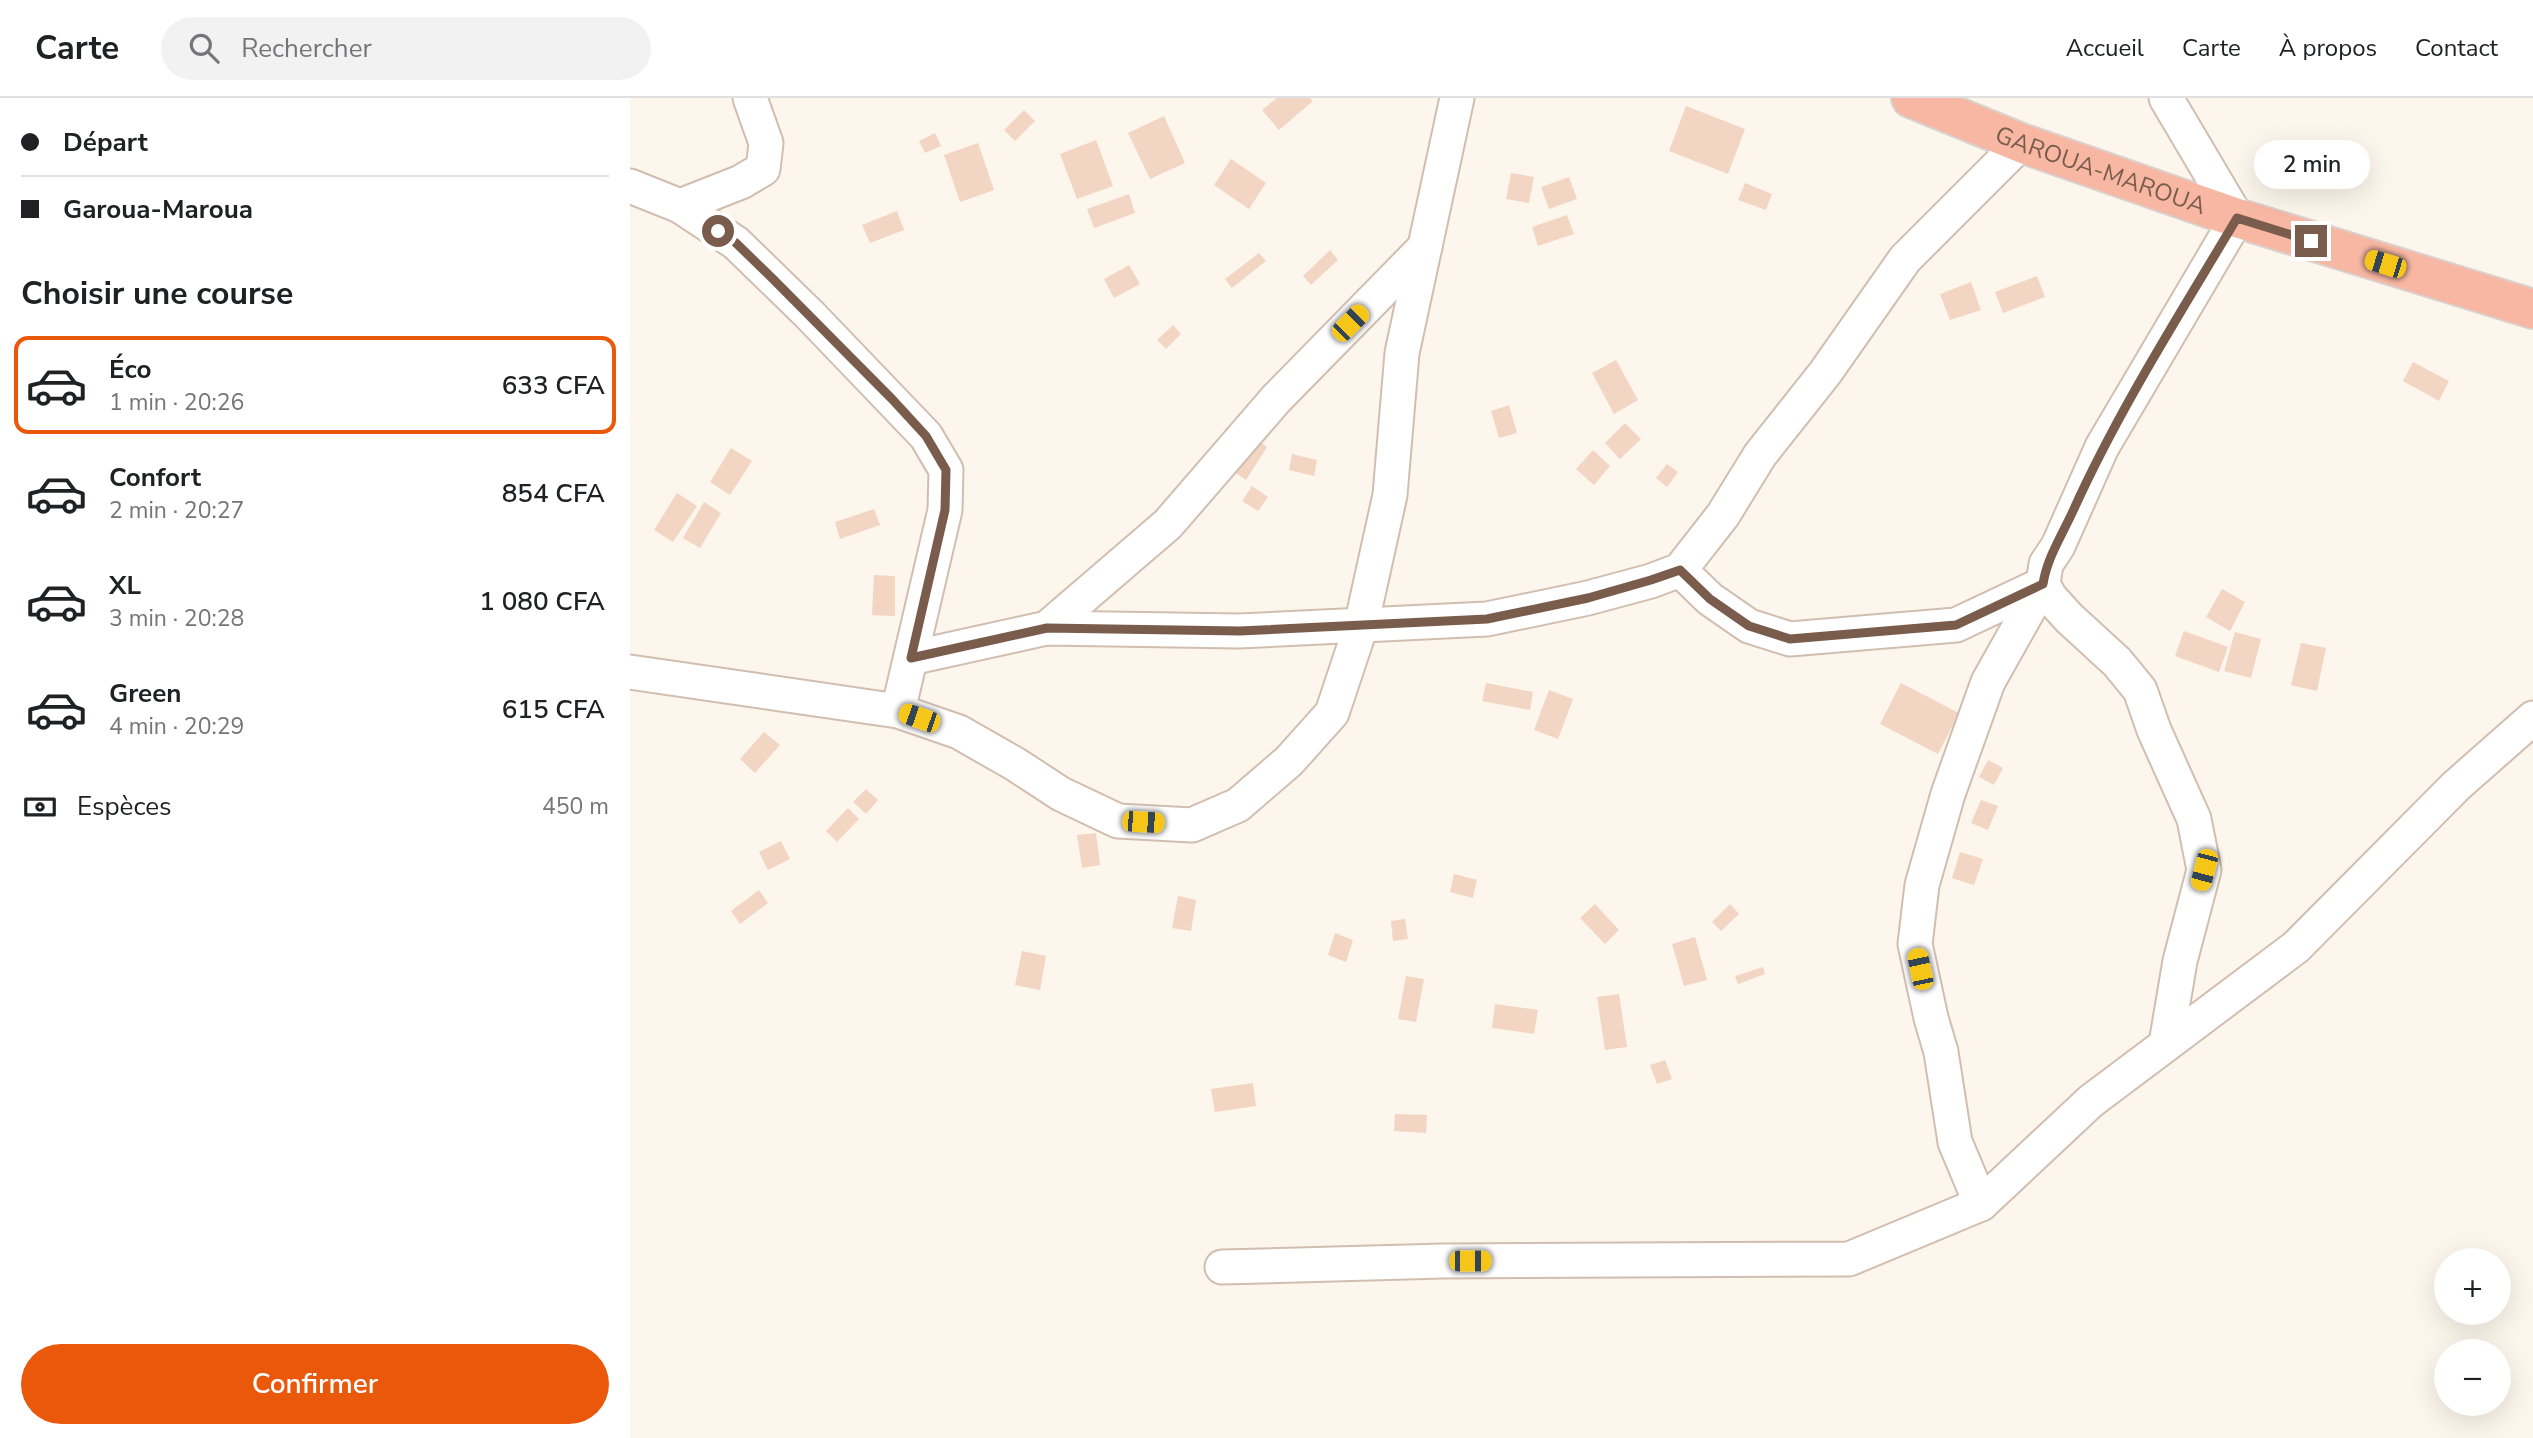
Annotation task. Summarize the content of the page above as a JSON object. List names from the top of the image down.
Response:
{
  "streets": {
    "highway": ["GAROUA-MAROUA"]
  },
  "page": {
    "header": "Carte",
    "search": "Rechercher",
    "nav": [
      "Accueil",
      "Carte",
      "À propos",
      "Contact"
    ],
    "banner": ["Départ", "Garoua-Maroua"],
    "bubble": "2 min",
    "heading": "Choisir une course",
    "list": [
      {
        "name": "Éco",
        "note": "1 min · 20:26",
        "value": "633 CFA"
      },
      {
        "name": "Confort",
        "note": "2 min · 20:27",
        "value": "854 CFA"
      },
      {
        "name": "XL",
        "note": "3 min · 20:28",
        "value": "1 080 CFA"
      },
      {
        "name": "Green",
        "note": "4 min · 20:29",
        "value": "615 CFA"
      }
    ],
    "pay": ["Espèces", "450 m"],
    "map_buttons": ["+", "−"],
    "buttons": "Confirmer"
  }
}
